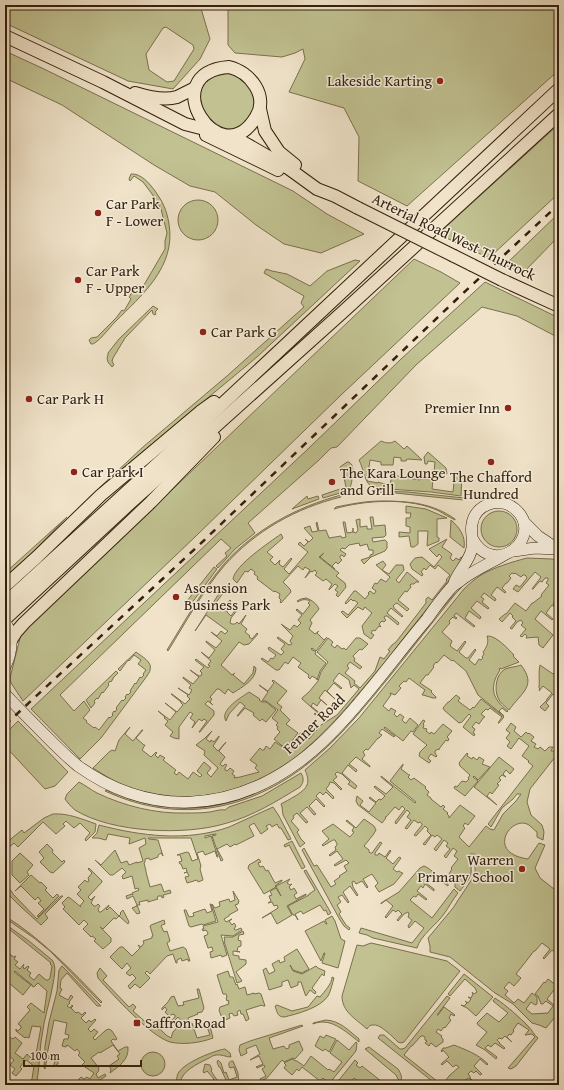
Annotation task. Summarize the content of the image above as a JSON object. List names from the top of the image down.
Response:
{
  "streets": {
    "main road": ["Arterial Road West Thurrock", "Fenner Road"]
  },
  "places": {
    "other": [
      "Lakeside Karting",
      "Car Park F - Lower",
      "Car Park F - Upper",
      "Car Park G",
      "Car Park H",
      "Premier Inn",
      "The Chafford Hundred",
      "Car Park I",
      "The Kara Lounge and Grill",
      "Ascension Business Park",
      "Warren Primary School"
    ],
    "transit": ["Saffron Road"]
  },
  "scale_bar": "100 m"
}
